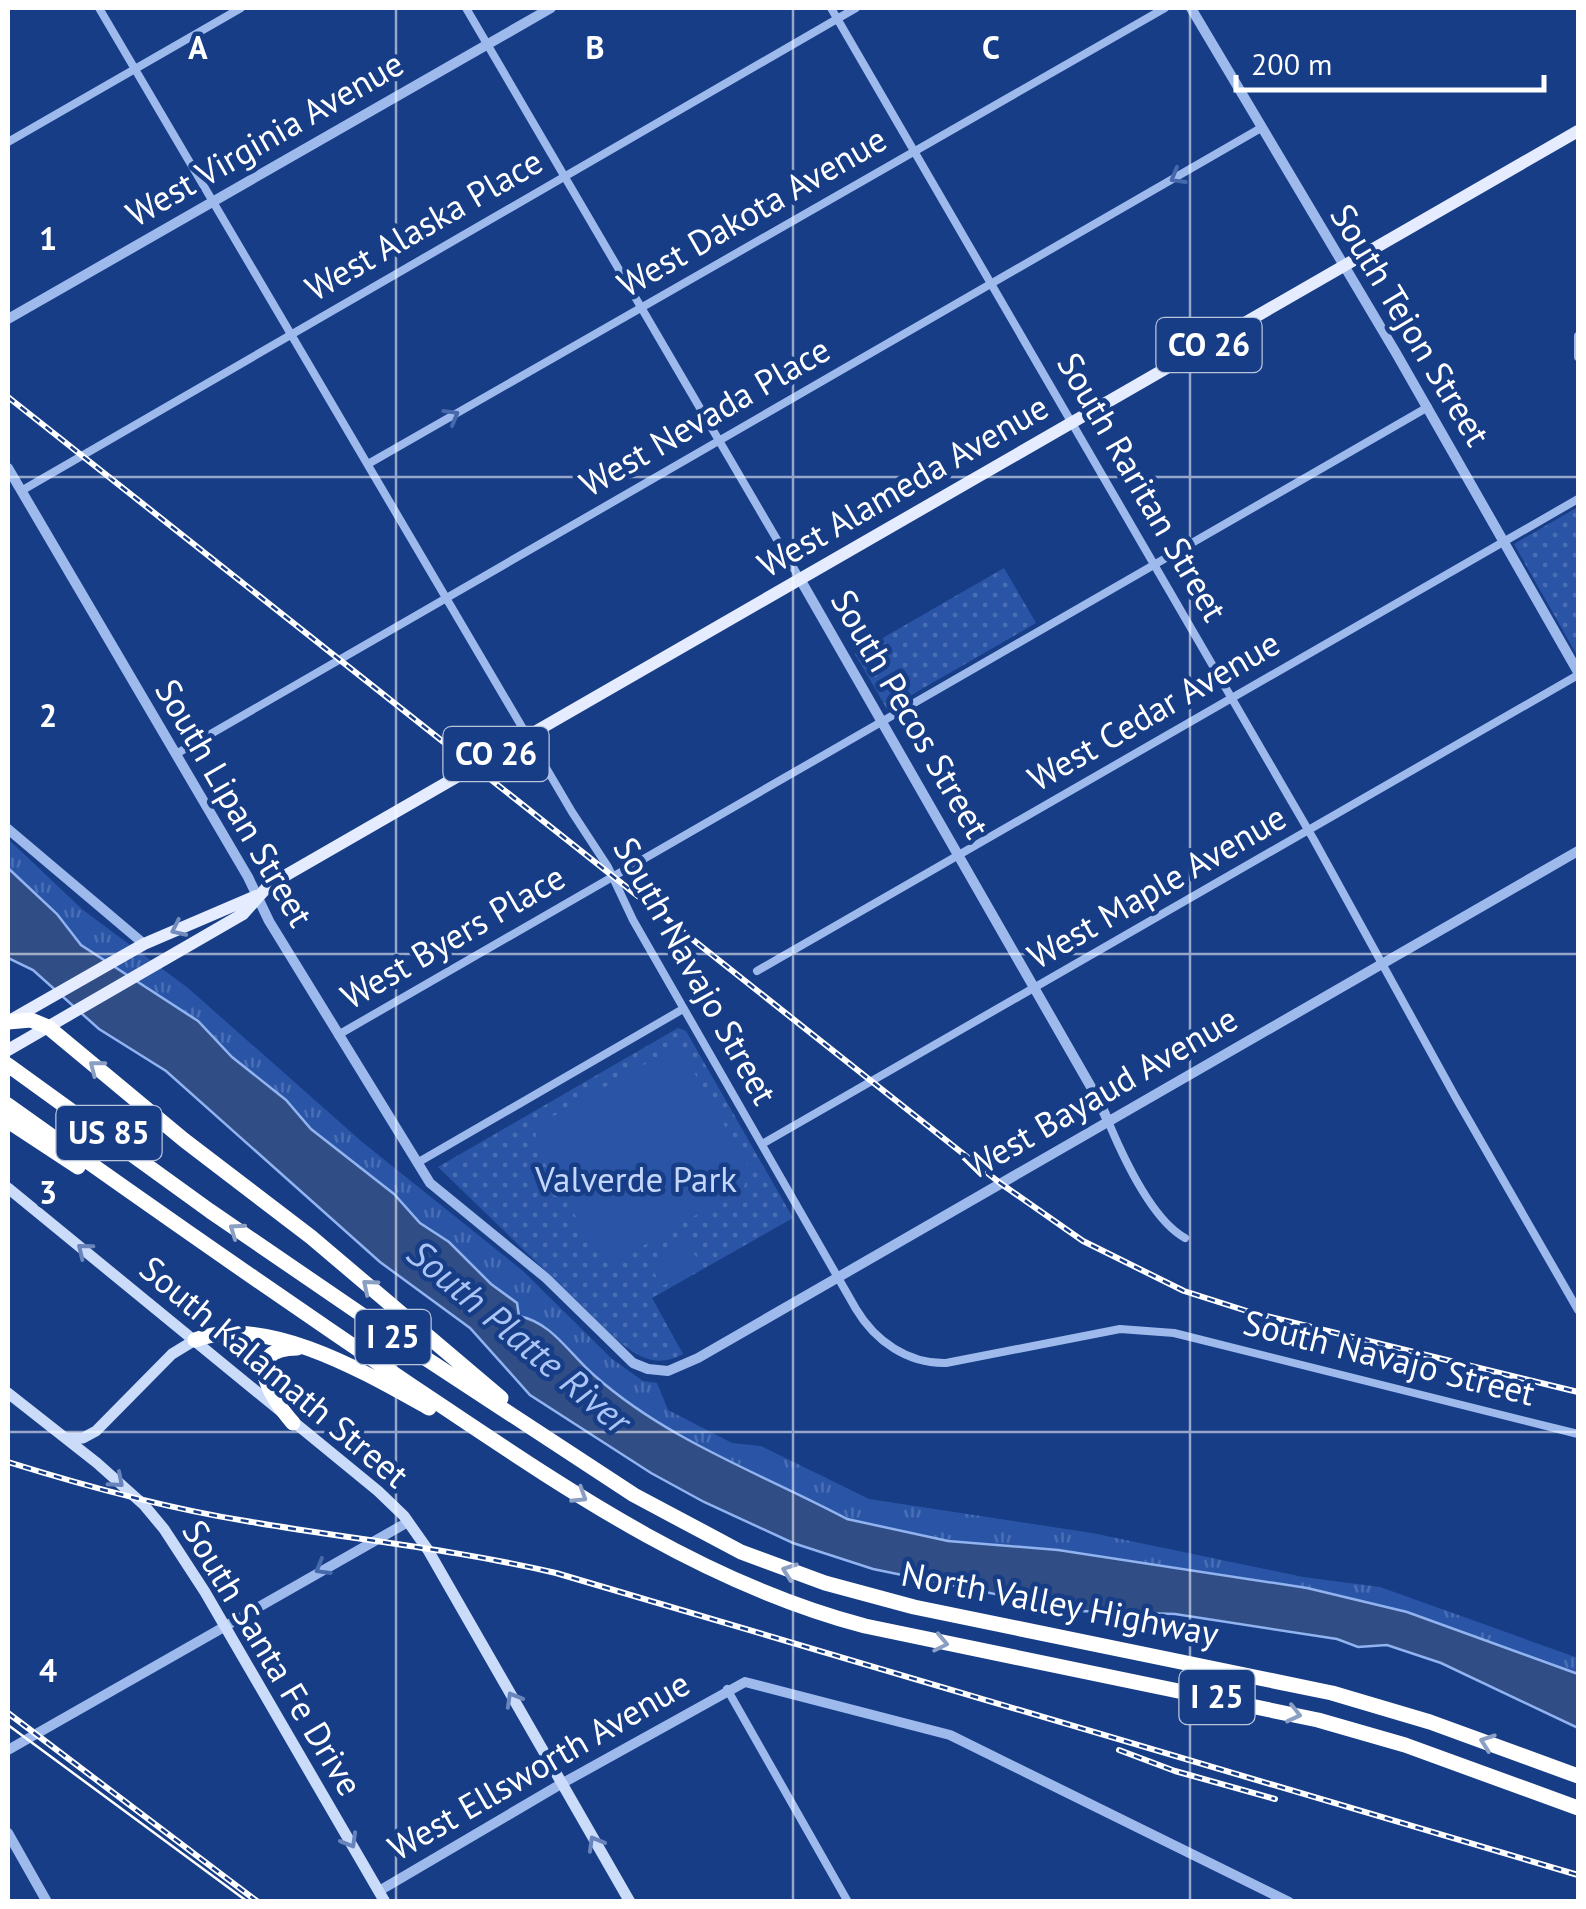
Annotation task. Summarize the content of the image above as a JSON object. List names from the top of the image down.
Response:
{
  "streets": {
    "highway": ["US 85", "I 25", "North Valley Highway"],
    "main road": [
      "CO 26",
      "West Alameda Avenue",
      "South Kalamath Street",
      "South Santa Fe Drive"
    ],
    "street": [
      "West Virginia Avenue",
      "West Dakota Avenue",
      "West Alaska Place",
      "South Tejon Street",
      "West Nevada Place",
      "South Raritan Street",
      "West Cedar Avenue",
      "South Pecos Street",
      "South Lipan Street",
      "West Maple Avenue",
      "West Byers Place",
      "South Navajo Street",
      "West Bayaud Avenue",
      "West Ellsworth Avenue"
    ]
  },
  "crossings": [
    ["West Virginia Avenue", "South Pecos Street"],
    ["West Virginia Avenue", "South Navajo Street"],
    ["West Dakota Avenue", "South Raritan Street"],
    ["West Dakota Avenue", "South Pecos Street"],
    ["West Dakota Avenue", "South Navajo Street"],
    ["West Alaska Place", "South Raritan Street"],
    ["West Alaska Place", "South Pecos Street"],
    ["West Alaska Place", "South Lipan Street"],
    ["West Alaska Place", "South Navajo Street"],
    ["South Tejon Street", "West Nevada Place"],
    ["South Tejon Street", "West Alameda Avenue"],
    ["South Tejon Street", "West Cedar Avenue"],
    ["South Tejon Street", "West Maple Avenue"],
    ["South Tejon Street", "West Byers Place"],
    ["West Nevada Place", "South Raritan Street"],
    ["West Nevada Place", "South Pecos Street"],
    ["West Nevada Place", "South Lipan Street"],
    ["West Nevada Place", "South Navajo Street"],
    ["West Alameda Avenue", "South Raritan Street"],
    ["West Alameda Avenue", "South Pecos Street"],
    ["West Alameda Avenue", "South Lipan Street"],
    ["West Alameda Avenue", "South Navajo Street"],
    ["West Alameda Avenue", "US 85"],
    ["South Raritan Street", "West Cedar Avenue"],
    ["South Raritan Street", "West Maple Avenue"],
    ["South Raritan Street", "West Byers Place"],
    ["South Raritan Street", "West Bayaud Avenue"],
    ["West Cedar Avenue", "South Pecos Street"],
    ["South Pecos Street", "West Maple Avenue"],
    ["South Pecos Street", "West Byers Place"],
    ["South Pecos Street", "West Bayaud Avenue"],
    ["South Lipan Street", "West Byers Place"],
    ["South Lipan Street", "West Bayaud Avenue"],
    ["West Maple Avenue", "South Navajo Street"],
    ["West Byers Place", "South Navajo Street"],
    ["South Navajo Street", "West Bayaud Avenue"],
    ["US 85", "I 25"],
    ["I 25", "North Valley Highway"],
    ["South Kalamath Street", "West Ellsworth Avenue"],
    ["South Santa Fe Drive", "West Ellsworth Avenue"]
  ],
  "one_way": ["South Kalamath Street", "South Santa Fe Drive"],
  "water": ["South Platte River"],
  "parks": ["Valverde Park"],
  "scale_bar": "200 m",
  "grid": {
    "columns": ["A", "B", "C"],
    "rows": [
      "1",
      "2",
      "3",
      "4"
    ]
  }
}
